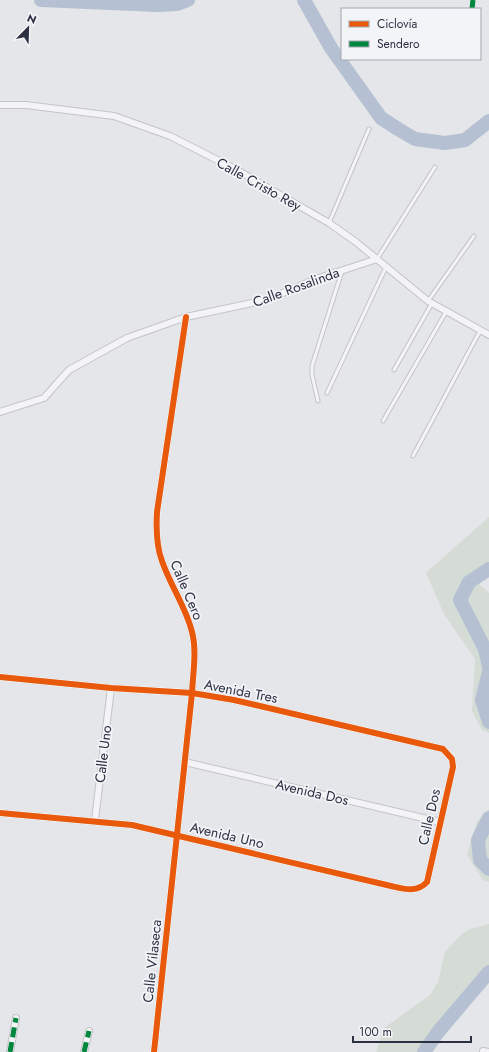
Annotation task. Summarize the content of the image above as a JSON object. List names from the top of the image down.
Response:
{
  "streets": {
    "street": [
      "Calle Cristo Rey",
      "Calle Rosalinda",
      "Calle Cero",
      "Avenida Tres",
      "Calle Uno",
      "Avenida Dos",
      "Calle Dos",
      "Avenida Uno",
      "Calle Vilaseca"
    ]
  },
  "crossings": [
    ["Calle Cristo Rey", "Calle Rosalinda"],
    ["Calle Rosalinda", "Calle Cero"],
    ["Calle Cero", "Avenida Tres"],
    ["Calle Cero", "Avenida Dos"],
    ["Calle Cero", "Avenida Uno"],
    ["Calle Cero", "Calle Vilaseca"],
    ["Avenida Tres", "Calle Uno"],
    ["Avenida Tres", "Calle Dos"],
    ["Calle Uno", "Avenida Uno"],
    ["Avenida Dos", "Calle Dos"],
    ["Calle Dos", "Avenida Uno"]
  ],
  "legend": ["Ciclovía", "Sendero"],
  "scale_bar": "100 m",
  "north": "top right"
}
